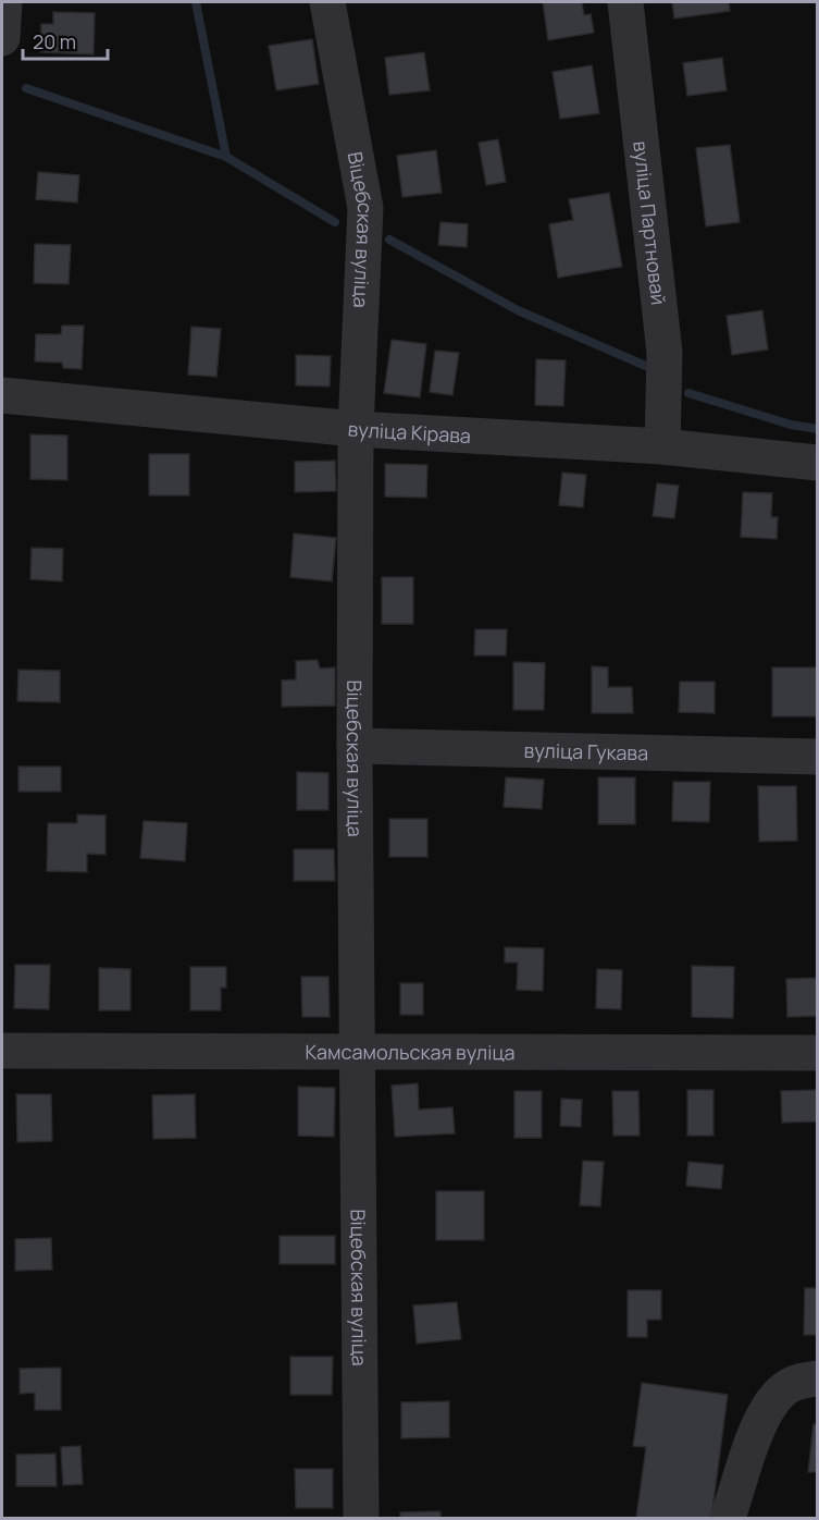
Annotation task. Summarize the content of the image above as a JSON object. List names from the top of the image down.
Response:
{
  "streets": {
    "street": [
      "вуліца Партновай",
      "Віцебская вуліца",
      "вуліца Кірава",
      "вуліца Гукава",
      "Камсамольская вуліца"
    ]
  },
  "crossings": [
    ["вуліца Партновай", "вуліца Кірава"],
    ["Віцебская вуліца", "вуліца Кірава"],
    ["Віцебская вуліца", "вуліца Гукава"],
    ["Віцебская вуліца", "Камсамольская вуліца"]
  ],
  "scale_bar": "20 m"
}
